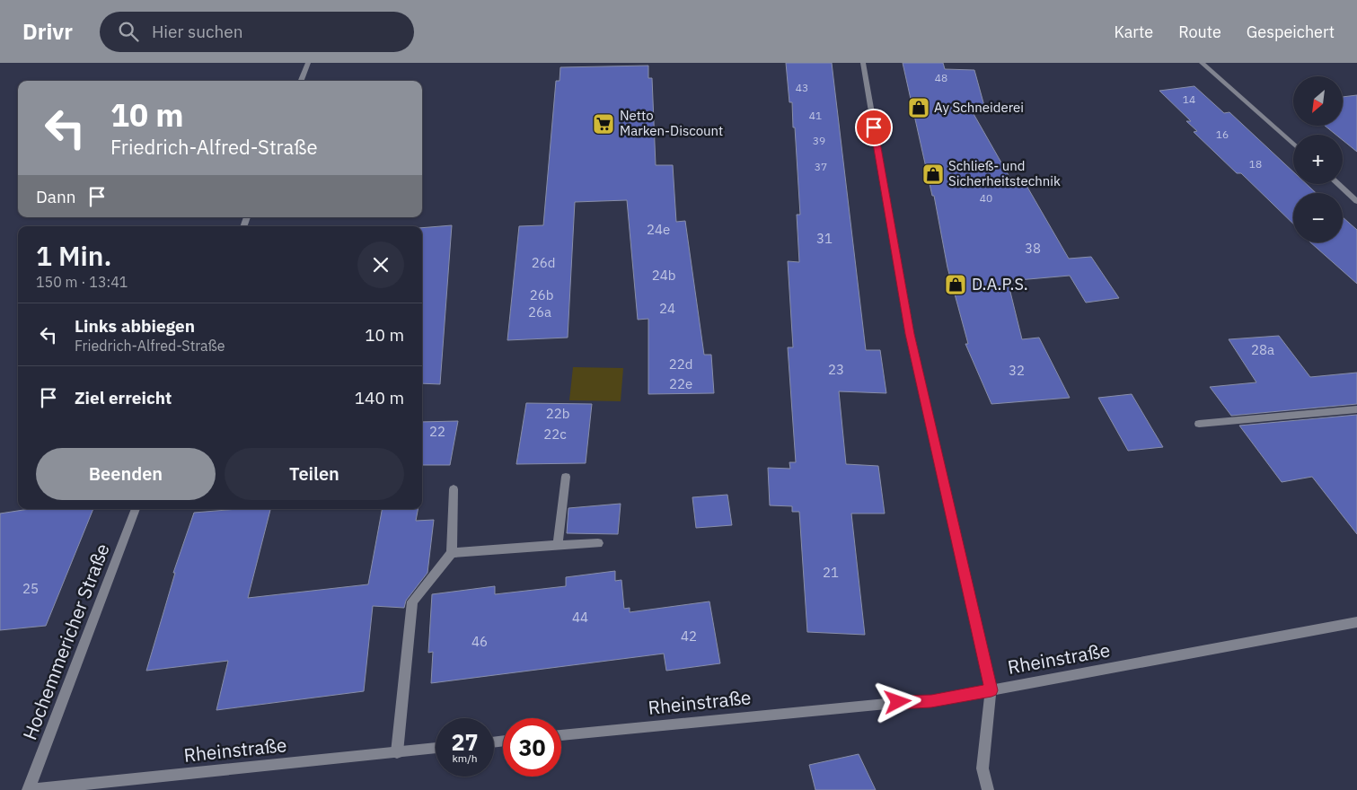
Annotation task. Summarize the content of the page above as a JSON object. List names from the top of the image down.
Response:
{
  "streets": {
    "street": ["Hochemmericher Straße", "Rheinstraße"]
  },
  "crossings": [
    ["Hochemmericher Straße", "Rheinstraße"]
  ],
  "places": {
    "shop": ["Ay Schneiderei", "Schließ- und Sicherheitstechnik", "D.A.P.S."],
    "supermarket": ["Netto Marken-Discount"]
  },
  "house_numbers": [
    "48",
    "43",
    "14",
    "41",
    "16",
    "39",
    "18",
    "37",
    "40",
    "24e",
    "31",
    "38",
    "26d",
    "24b",
    "26b",
    "24",
    "26a",
    "28a",
    "22d",
    "23",
    "32",
    "22e",
    "22b",
    "22",
    "22c",
    "21",
    "25",
    "44",
    "42",
    "46"
  ],
  "north": "bottom left",
  "page": {
    "header": "Drivr",
    "search": "Hier suchen",
    "nav": ["Karte", "Route", "Gespeichert"],
    "map_buttons": ["+", "−"],
    "turn": ["10 m", "Friedrich-Alfred-Straße"],
    "then": "Dann",
    "heading": ["1 Min.", "150 m · 13:41"],
    "list": [
      {
        "name": "Links abbiegen",
        "note": "Friedrich-Alfred-Straße",
        "value": "10 m"
      },
      {
        "name": "Ziel erreicht",
        "value": "140 m"
      }
    ],
    "buttons": ["Beenden", "Teilen"],
    "speed": "27 km/h",
    "limit": "30"
  }
}
